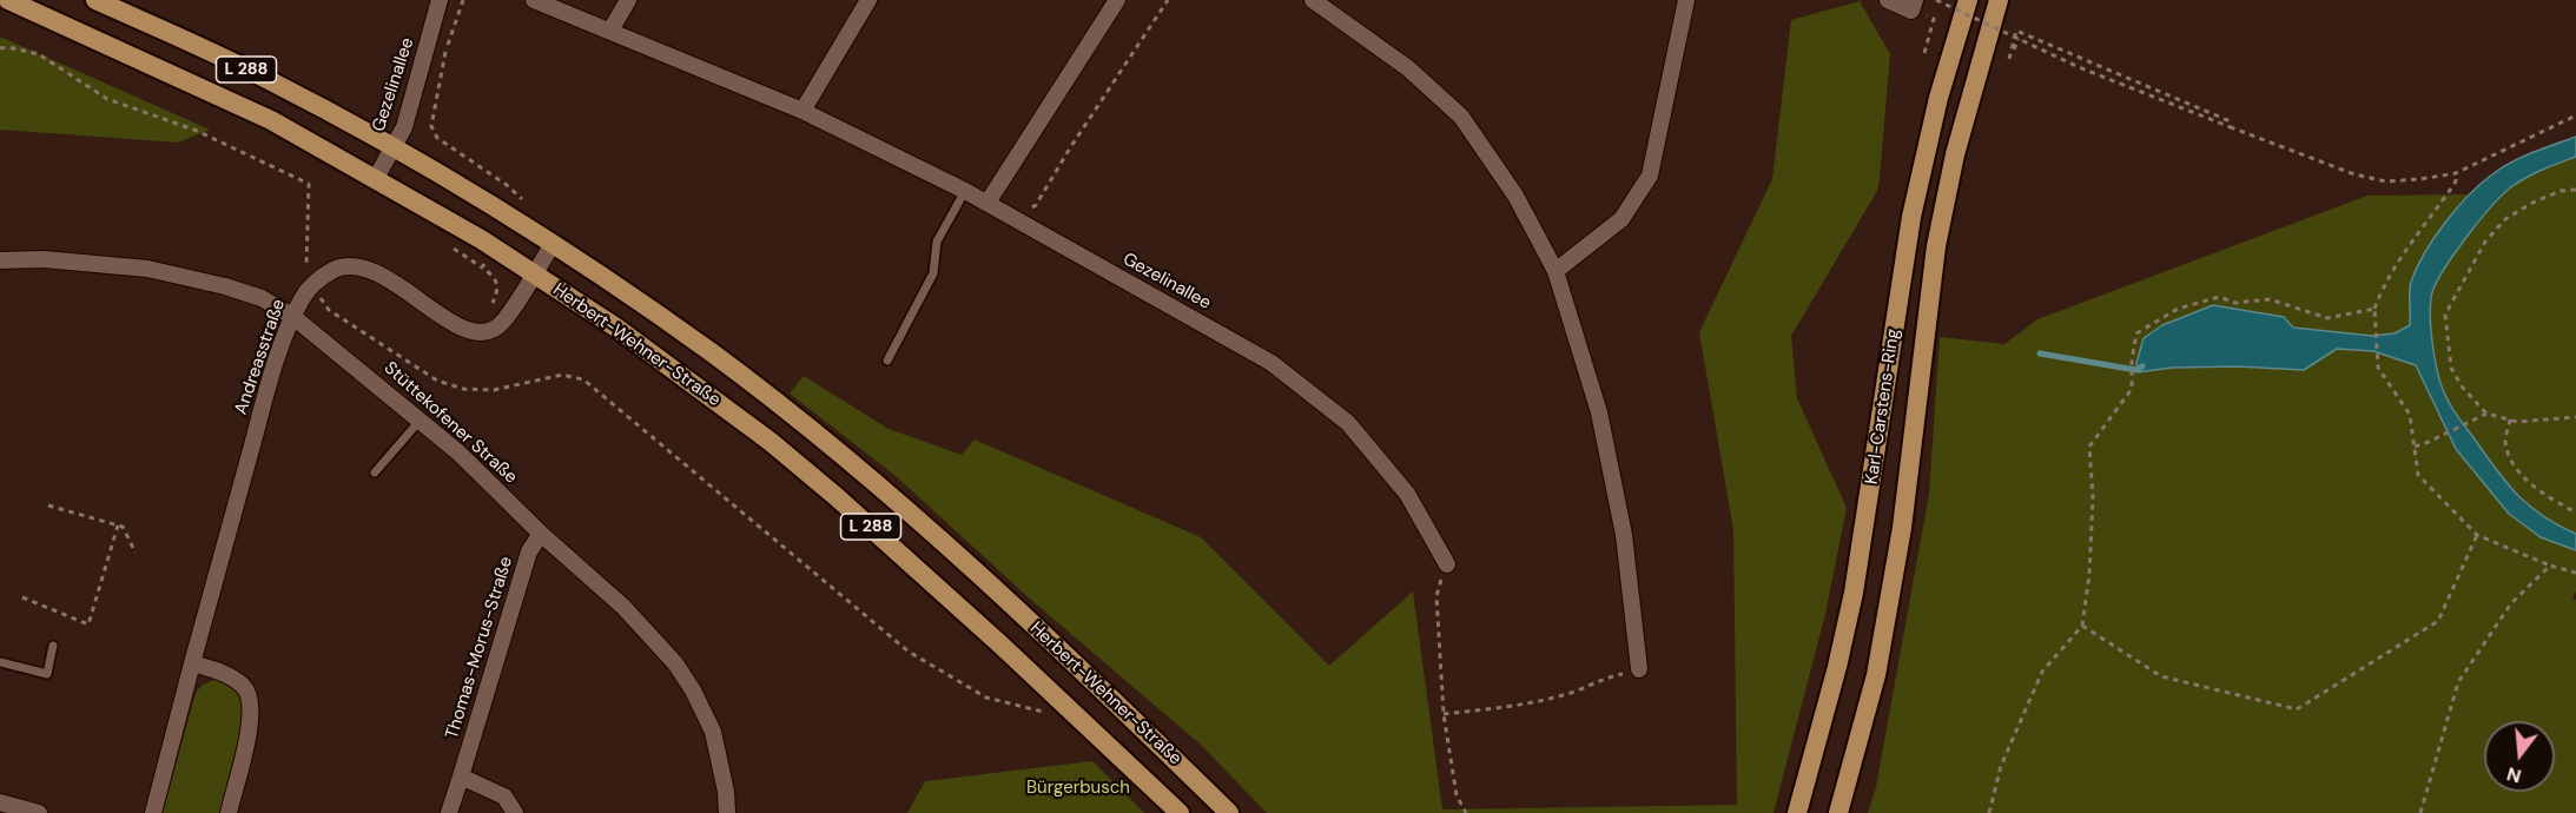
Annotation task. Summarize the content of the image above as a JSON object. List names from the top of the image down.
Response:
{
  "streets": {
    "main road": ["L 288", "Herbert-Wehner-Straße", "Karl-Carstens-Ring"],
    "street": [
      "Gezelinallee",
      "Andreasstraße",
      "Stüttekofener Straße",
      "Thomas-Morus-Straße"
    ]
  },
  "crossings": [
    ["Gezelinallee", "Herbert-Wehner-Straße"],
    ["Herbert-Wehner-Straße", "Andreasstraße"],
    ["Andreasstraße", "Stüttekofener Straße"],
    ["Stüttekofener Straße", "Thomas-Morus-Straße"]
  ],
  "parks": ["Bürgerbusch"],
  "north": "bottom"
}
